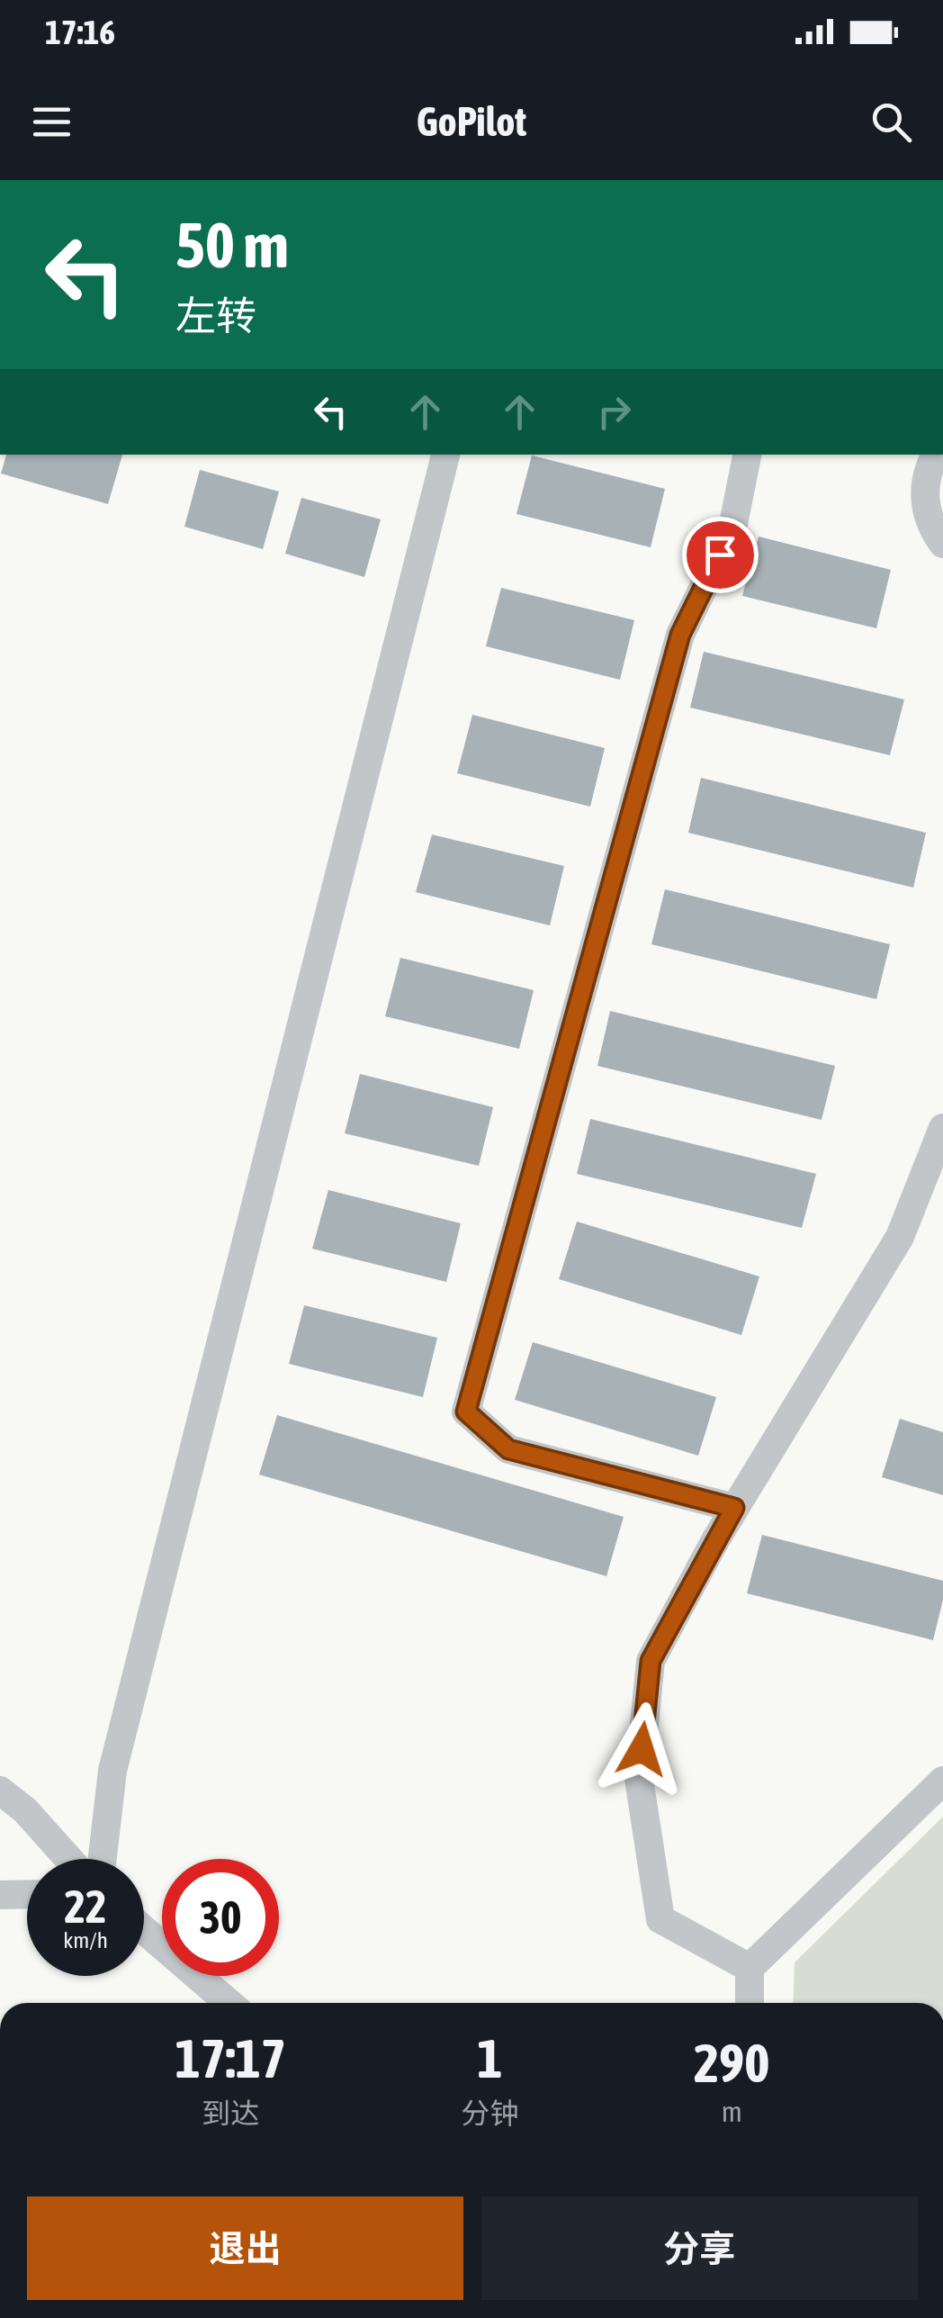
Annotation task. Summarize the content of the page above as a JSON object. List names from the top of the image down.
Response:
{
  "page": {
    "status": "17:16",
    "header": "GoPilot",
    "turn": ["50 m", "左转"],
    "speed": "22 km/h",
    "limit": "30",
    "eta": [
      "17:17",
      "到达",
      "1",
      "分钟",
      "290",
      "m"
    ],
    "buttons": ["退出", "分享"]
  }
}
